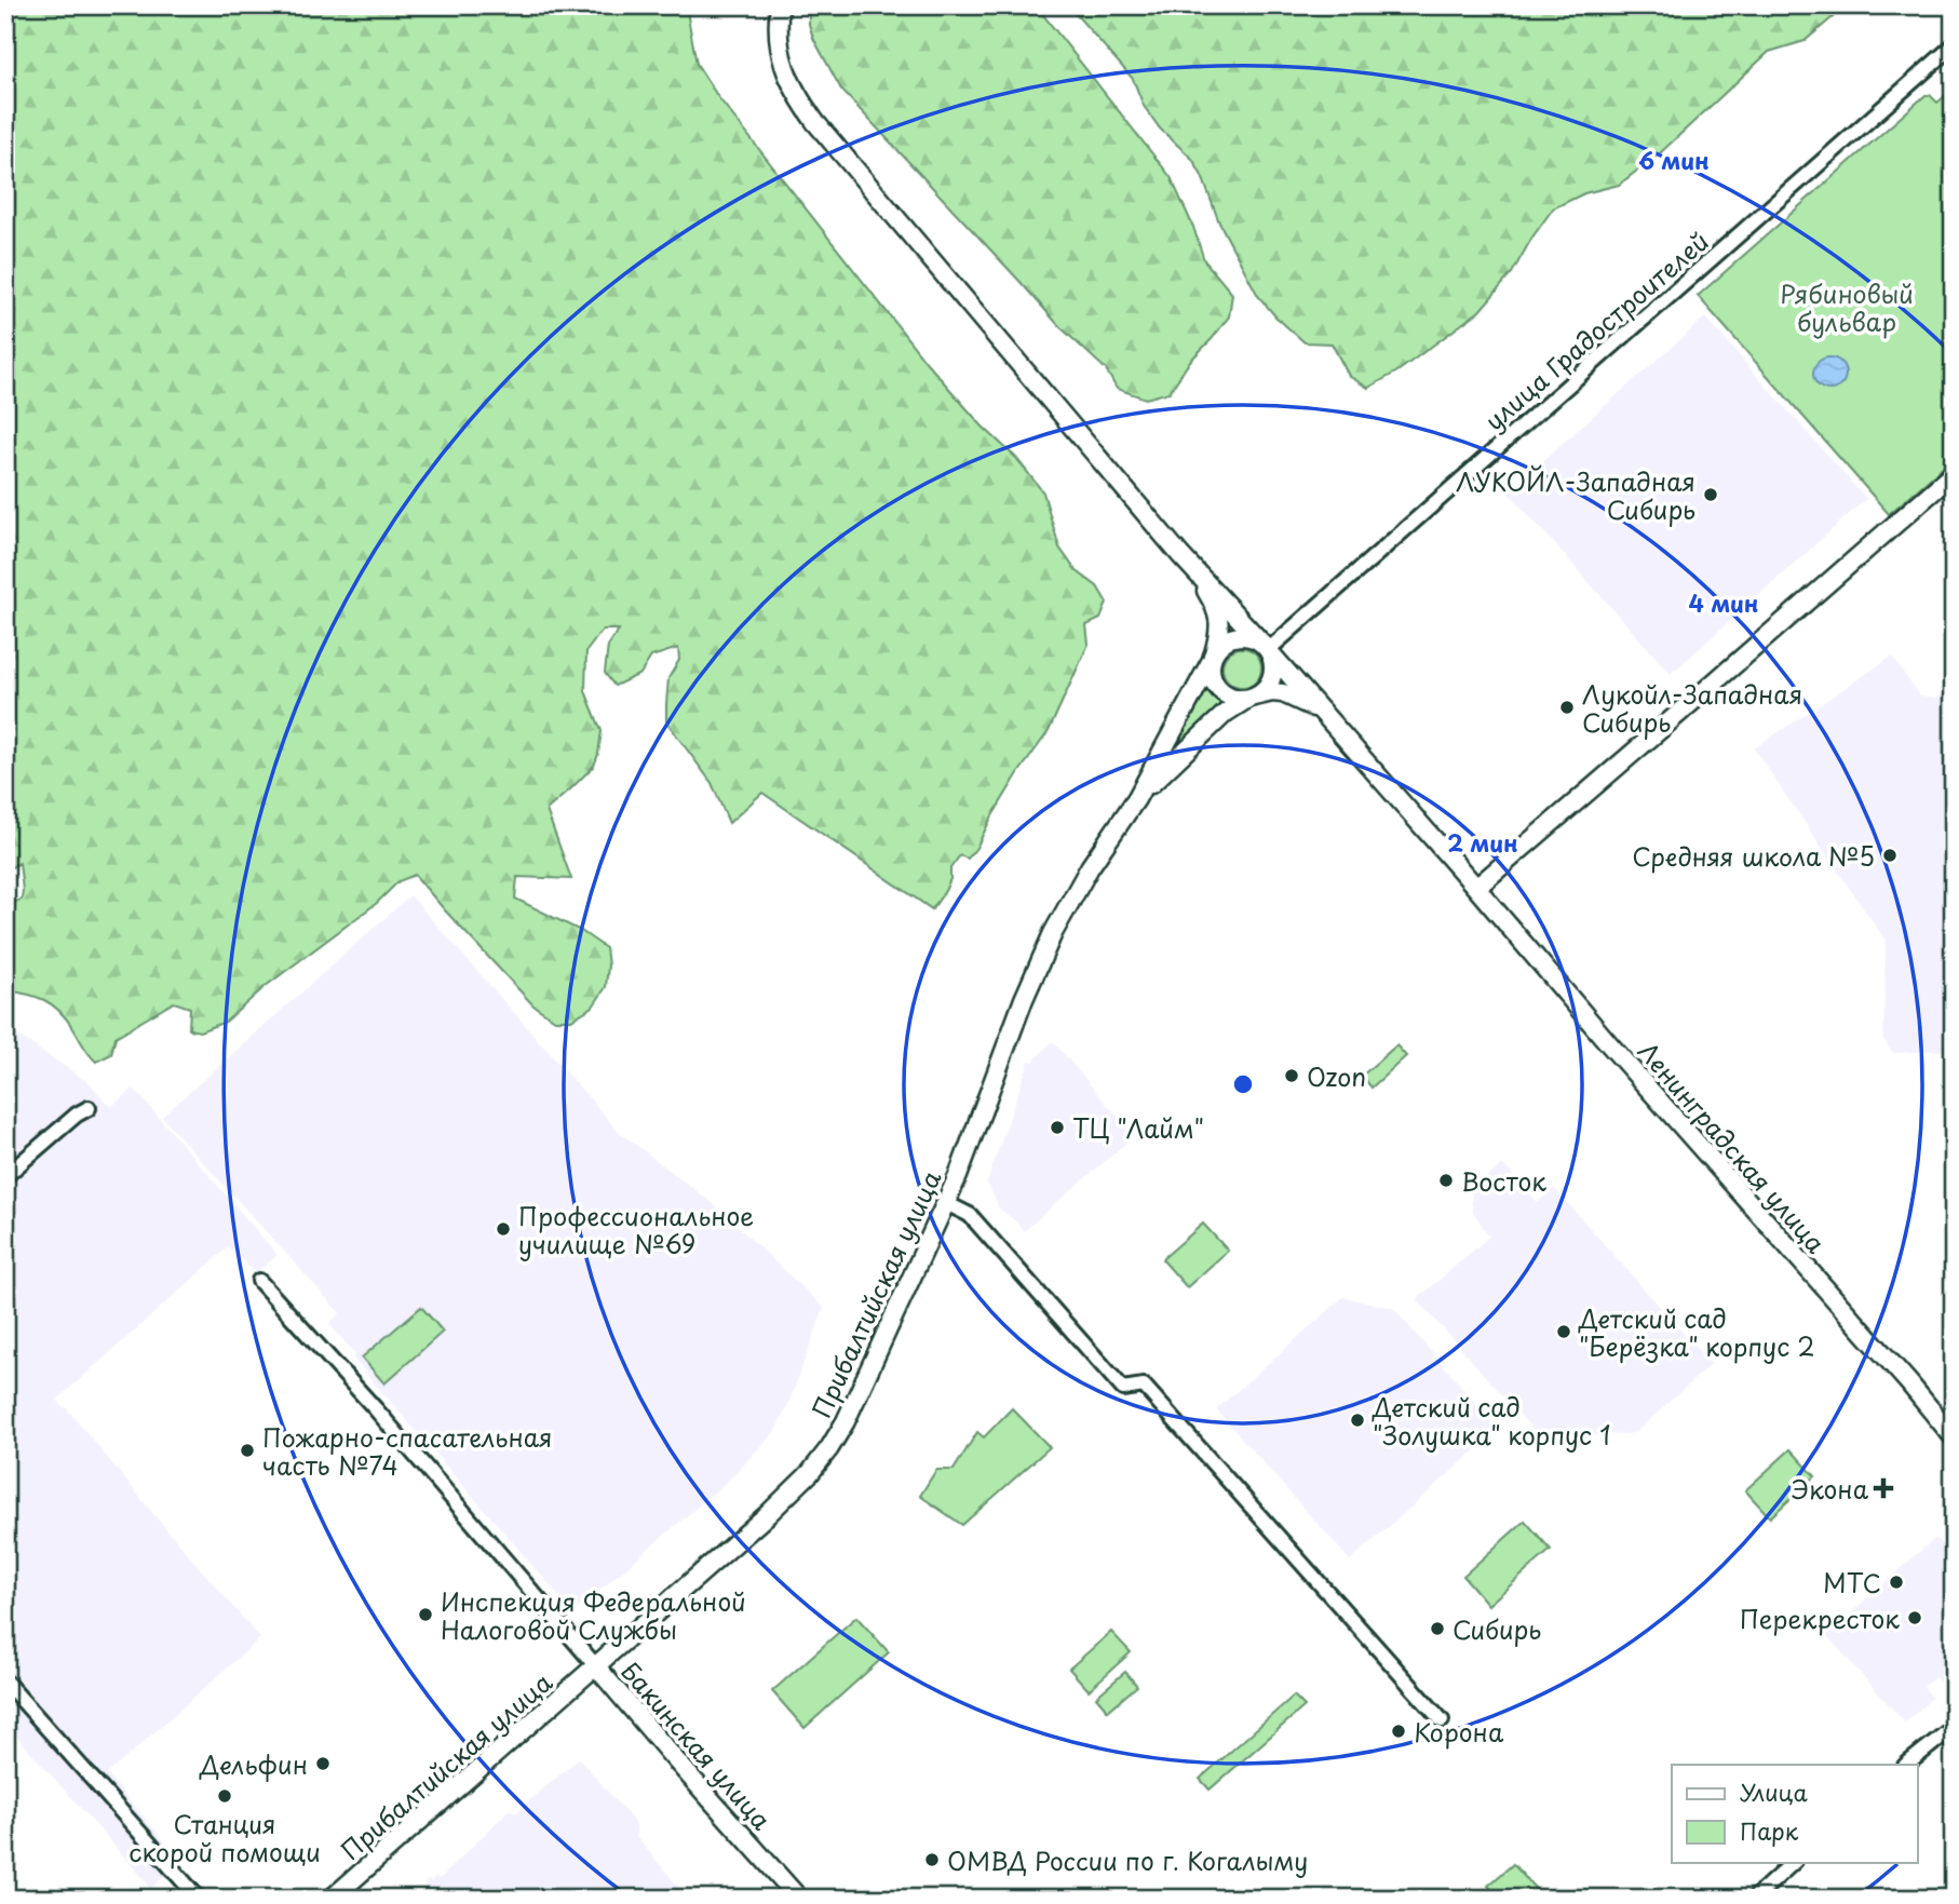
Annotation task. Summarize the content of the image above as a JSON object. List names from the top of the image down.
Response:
{
  "streets": {
    "street": [
      "улица Градостроителей",
      "Ленинградская улица",
      "Прибалтийская улица",
      "Бакинская улица"
    ]
  },
  "crossings": [
    ["улица Градостроителей", "Прибалтийская улица"],
    ["Прибалтийская улица", "Бакинская улица"]
  ],
  "parks": ["Рябиновый бульвар"],
  "places": {
    "other": [
      "ЛУКОЙЛ-Западная Сибирь",
      "Лукойл-Западная Сибирь",
      "Средняя школа №5",
      "Ozon",
      "ТЦ \"Лайм\"",
      "Восток",
      "Профессиональное училище №69",
      "Детский сад \"Берёзка\" корпус 2",
      "Детский сад \"Золушка\" корпус 1",
      "Пожарно-спасательная часть №74",
      "МТС",
      "Инспекция Федеральной Налоговой Службы",
      "Перекресток",
      "Сибирь",
      "Корона",
      "Дельфин",
      "Станция скорой помощи",
      "ОМВД России по г. Когалыму"
    ],
    "health": ["Экона"]
  },
  "legend": ["Улица", "Парк"],
  "rings": ["6 мин", "4 мин", "2 мин"]
}
